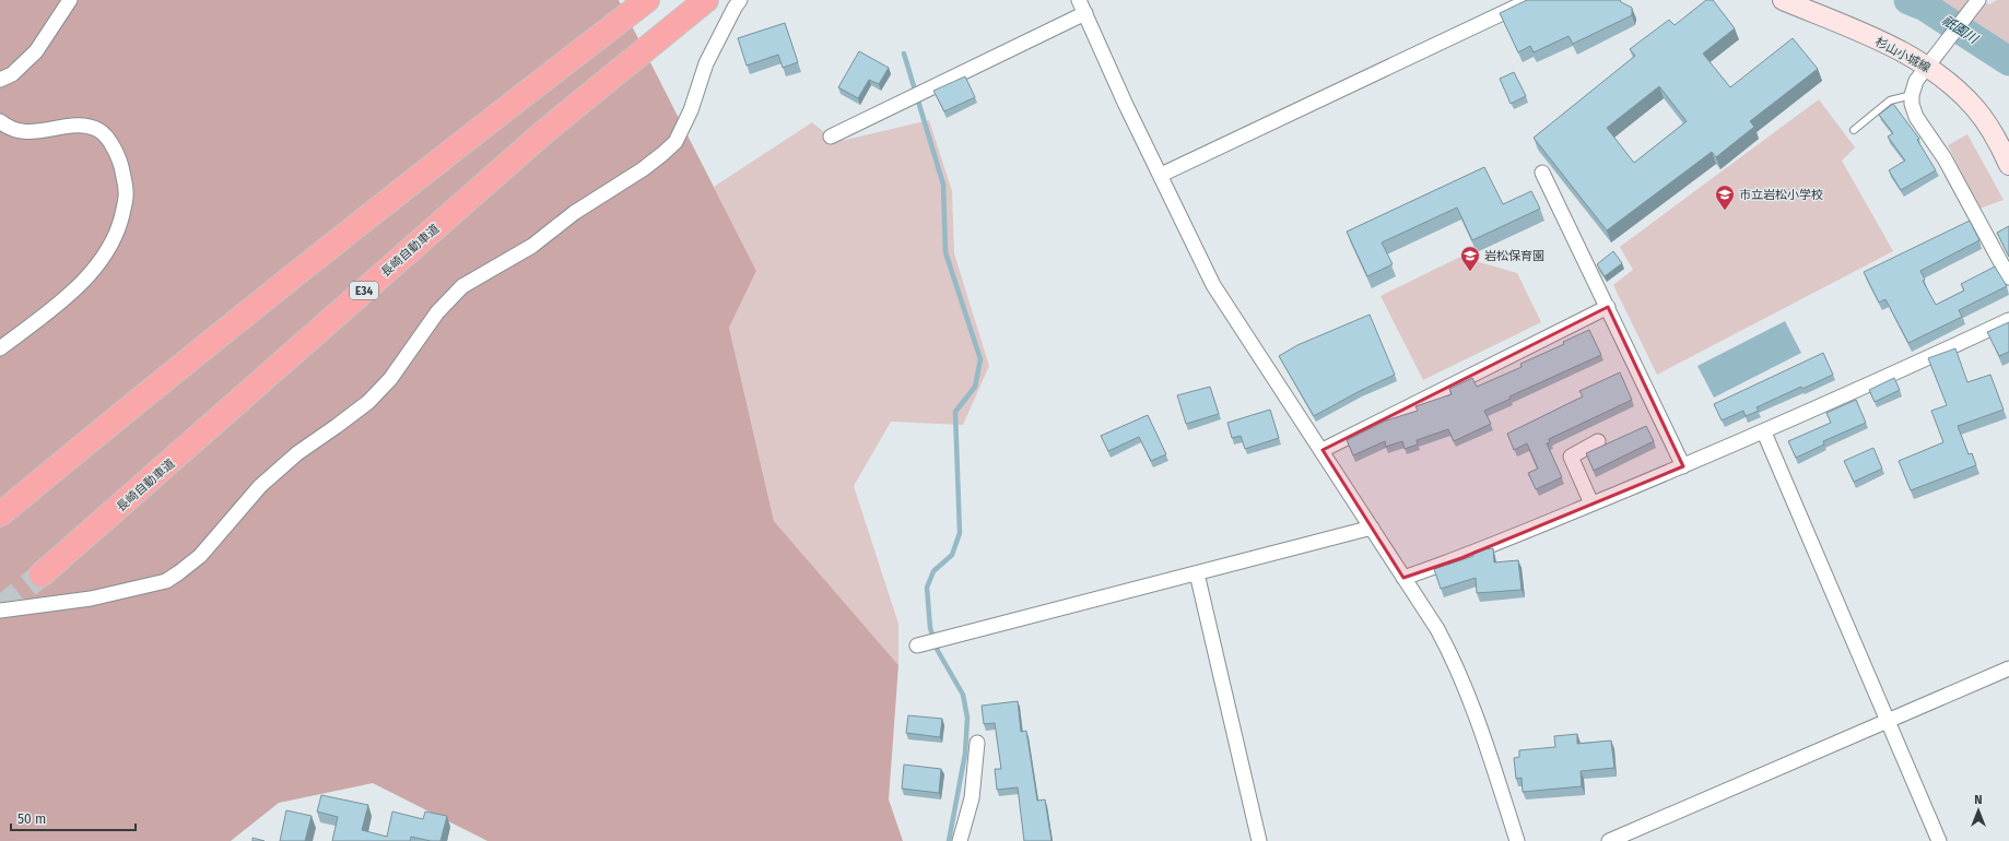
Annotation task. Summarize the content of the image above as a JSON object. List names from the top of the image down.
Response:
{
  "streets": {
    "highway": ["長崎自動車道", "E34"],
    "main road": ["杉山小城線"]
  },
  "water": ["祇園川"],
  "places": {
    "school or university": ["市立岩松小学校", "岩松保育園"]
  },
  "scale_bar": "50 m",
  "north": "top"
}
